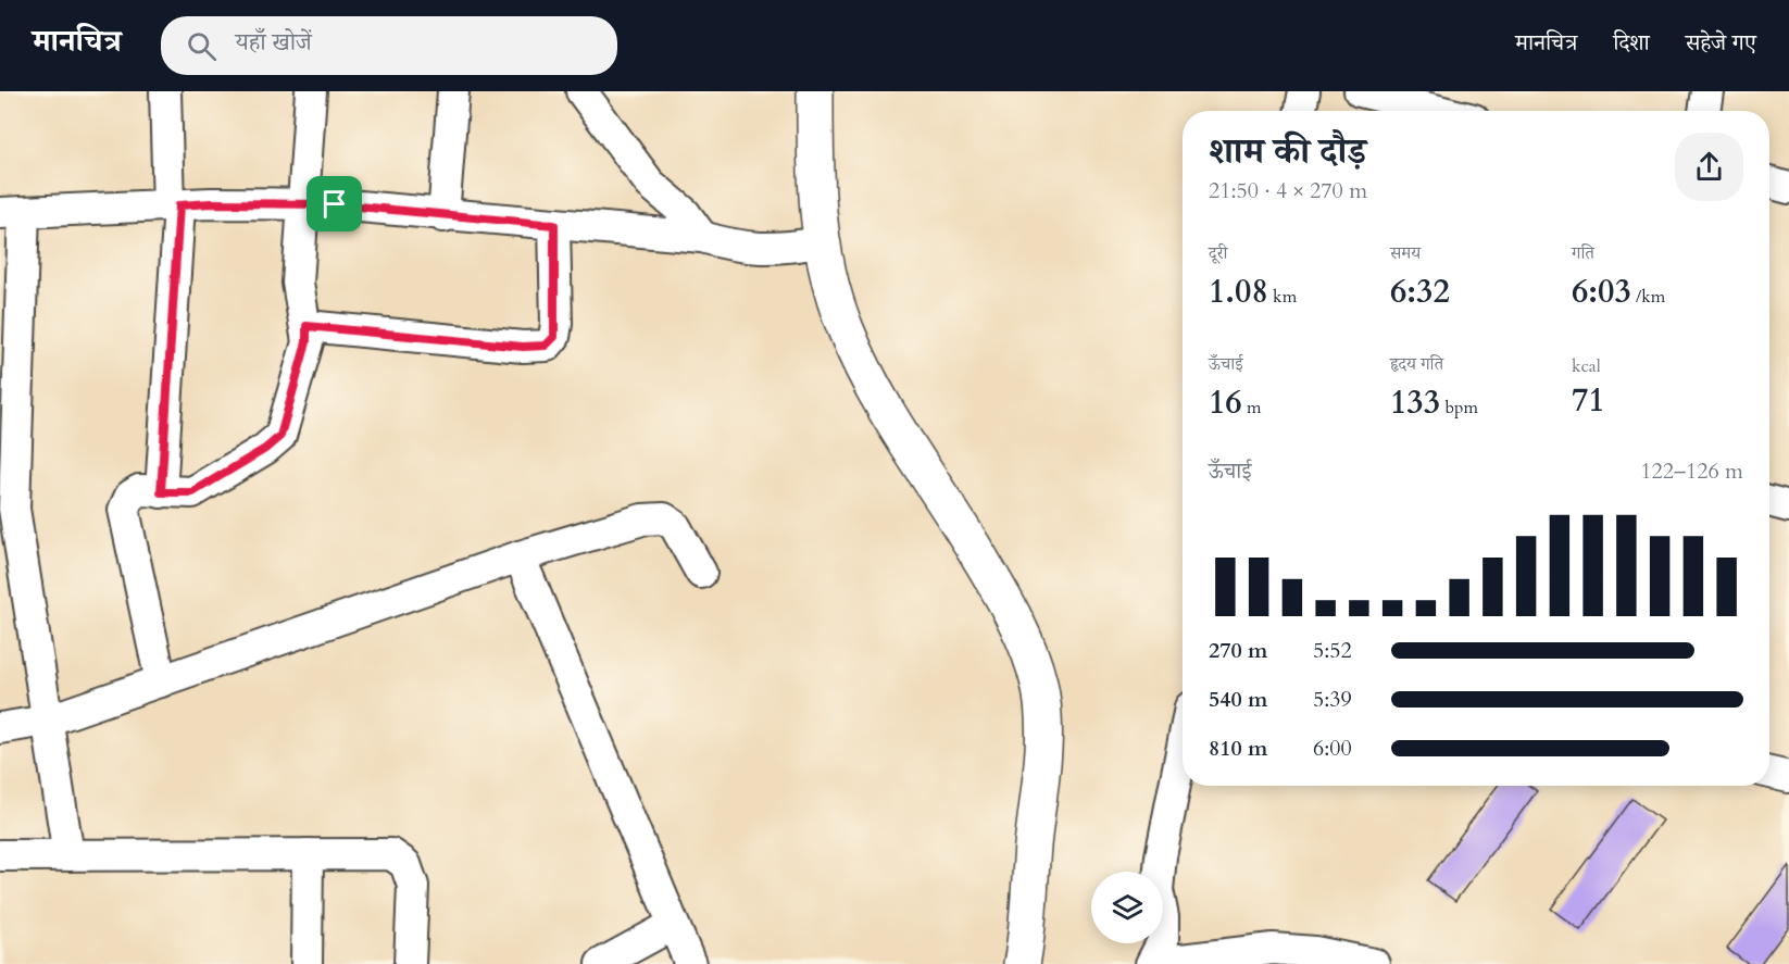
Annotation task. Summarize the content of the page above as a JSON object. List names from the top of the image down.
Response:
{
  "page": {
    "header": "मानचित्र",
    "search": "यहाँ खोजें",
    "nav": ["मानचित्र", "दिशा", "सहेजे गए"],
    "heading": ["शाम की दौड़", "21:50 · 4 × 270 m"],
    "stats": [
      ["दूरी", "1.08 km"],
      ["समय", "6:32"],
      ["गति", "6:03 /km"],
      ["ऊँचाई", "16 m"],
      ["हृदय गति", "133 bpm"],
      ["kcal", "71"]
    ],
    "chart": ["ऊँचाई", "122–126 m"],
    "list": [
      {
        "name": "270 m",
        "note": "5:52"
      },
      {
        "name": "540 m",
        "note": "5:39"
      },
      {
        "name": "810 m",
        "note": "6:00"
      }
    ]
  }
}
